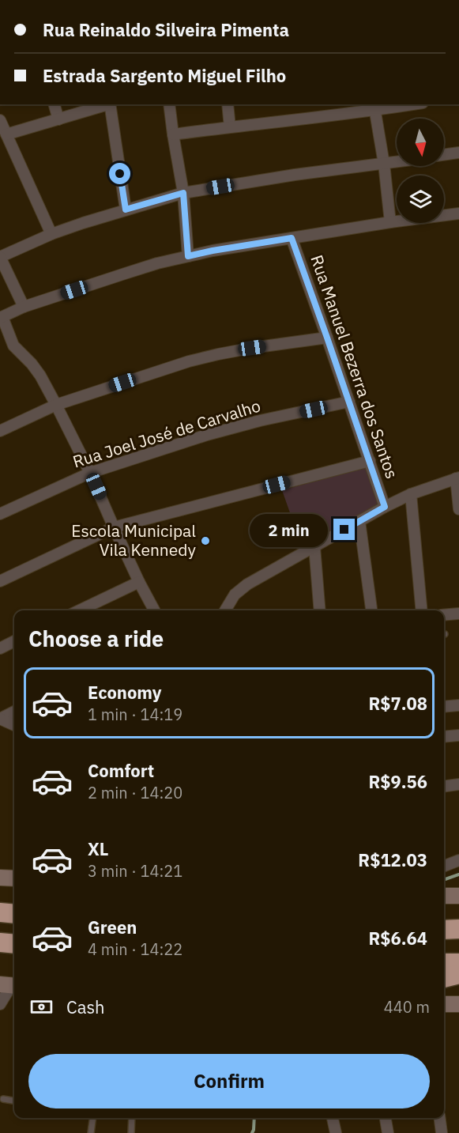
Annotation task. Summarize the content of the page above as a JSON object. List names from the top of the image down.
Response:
{
  "streets": {
    "street": ["Rua Manuel Bezerra dos Santos", "Rua Joel José de Carvalho"]
  },
  "crossings": [
    ["Rua Manuel Bezerra dos Santos", "Rua Joel José de Carvalho"]
  ],
  "places": ["Escola Municipal Vila Kennedy"],
  "north": "bottom",
  "page": {
    "banner": ["Rua Reinaldo Silveira Pimenta", "Estrada Sargento Miguel Filho"],
    "bubble": "2 min",
    "heading": "Choose a ride",
    "list": [
      {
        "name": "Economy",
        "note": "1 min · 14:19",
        "value": "R$7.08"
      },
      {
        "name": "Comfort",
        "note": "2 min · 14:20",
        "value": "R$9.56"
      },
      {
        "name": "XL",
        "note": "3 min · 14:21",
        "value": "R$12.03"
      },
      {
        "name": "Green",
        "note": "4 min · 14:22",
        "value": "R$6.64"
      }
    ],
    "pay": ["Cash", "440 m"],
    "buttons": "Confirm"
  }
}
